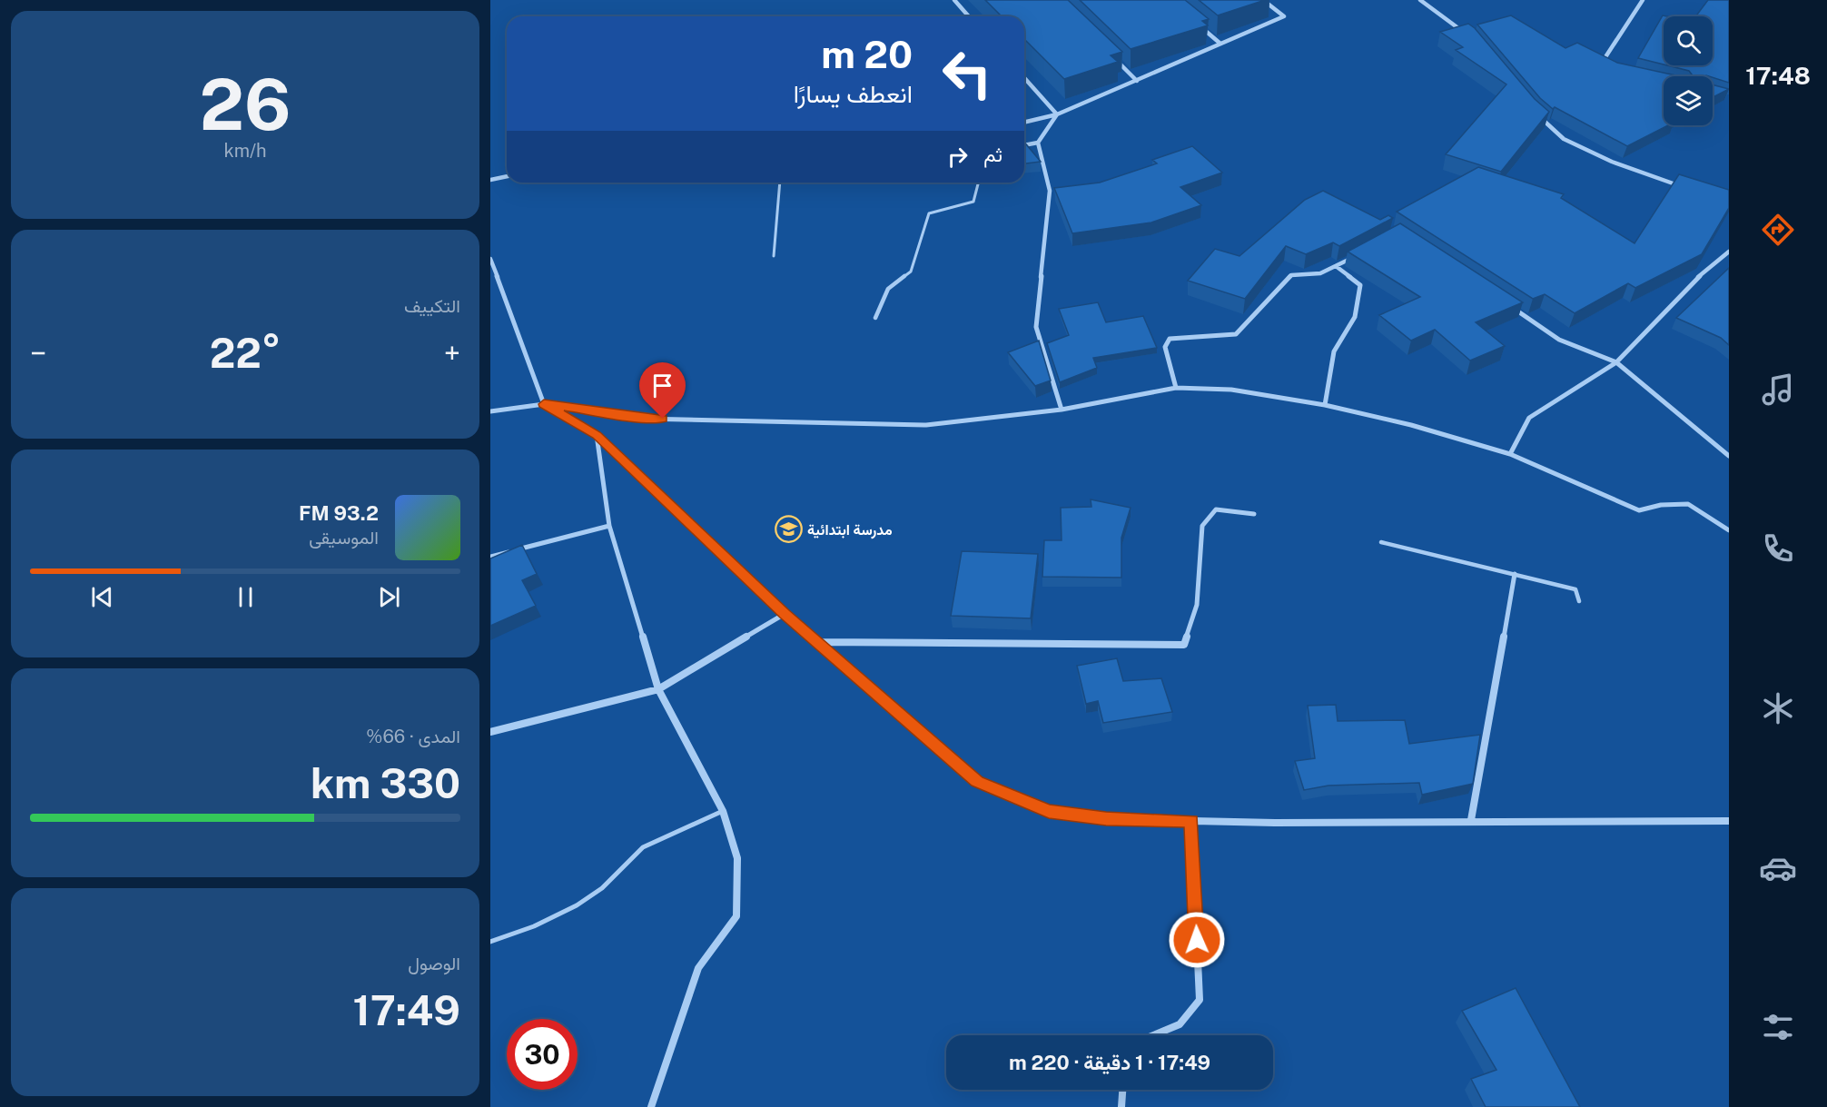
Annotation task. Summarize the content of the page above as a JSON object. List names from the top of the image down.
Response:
{
  "places": {
    "school or university": ["مدرسة ابتدائية"]
  },
  "page": {
    "tabs": "17:48",
    "tile": [
      ["26", "km/h"],
      "التكييف",
      ["المدى · 66%", "330 km"],
      ["الوصول", "17:49"]
    ],
    "turn": ["20 m", "انعطف يسارًا"],
    "then": "ثم",
    "heat": ["−", "22°", "+"],
    "song": ["93.2 FM", "الموسيقى"],
    "limit": "30",
    "trip": "17:49 · 1 دقيقة · 220 m"
  }
}
